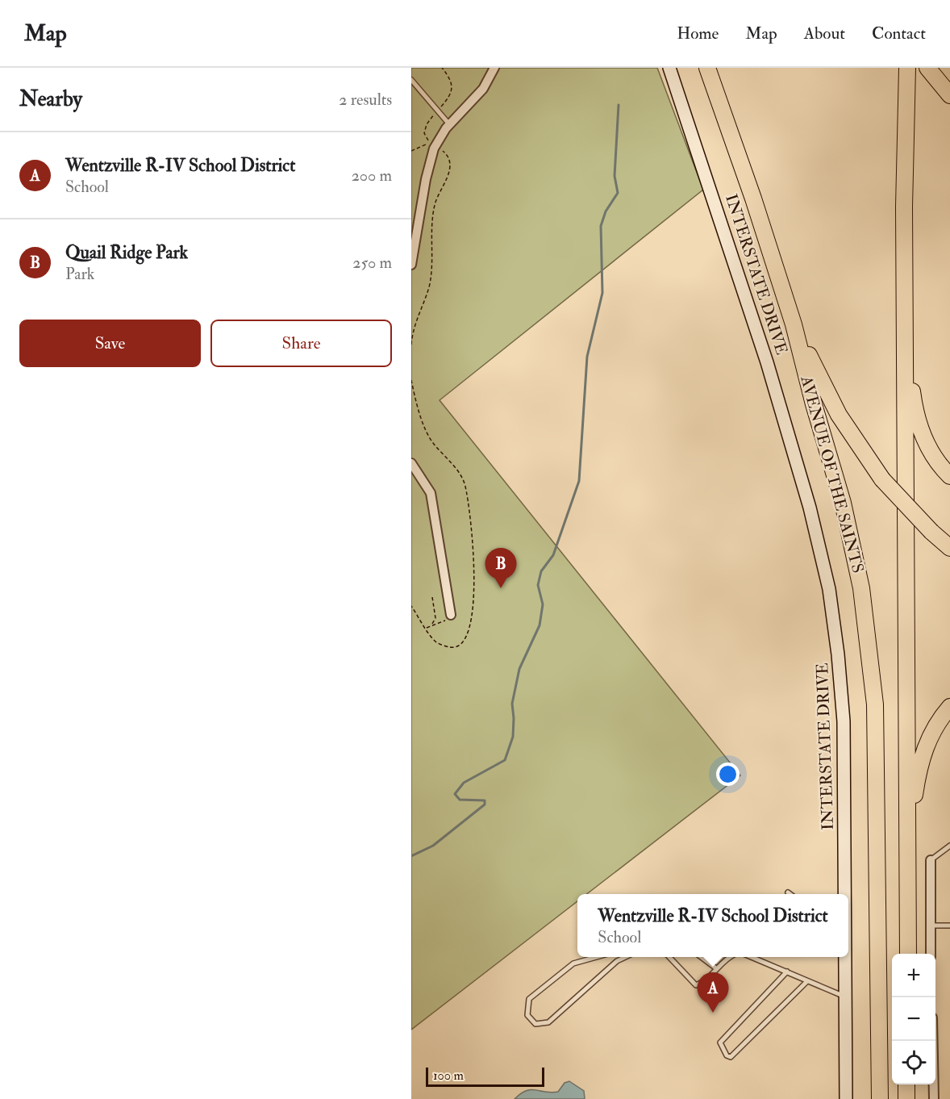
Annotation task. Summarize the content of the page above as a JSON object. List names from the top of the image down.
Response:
{
  "streets": {
    "highway": ["AVENUE OF THE SAINTS"],
    "main road": ["INTERSTATE DRIVE"]
  },
  "scale_bar": "100 m",
  "page": {
    "header": "Map",
    "nav": [
      "Home",
      "Map",
      "About",
      "Contact"
    ],
    "heading": ["Nearby", "2 results"],
    "list": [
      {
        "mark": "A",
        "name": "Wentzville R-IV School District",
        "note": "School",
        "value": "200 m"
      },
      {
        "mark": "B",
        "name": "Quail Ridge Park",
        "note": "Park",
        "value": "250 m"
      }
    ],
    "buttons": ["Save", "Share"],
    "pins": ["B", "A"],
    "popup": ["Wentzville R-IV School District", "School"],
    "map_buttons": ["+", "−"],
    "scale": "100 m"
  }
}
